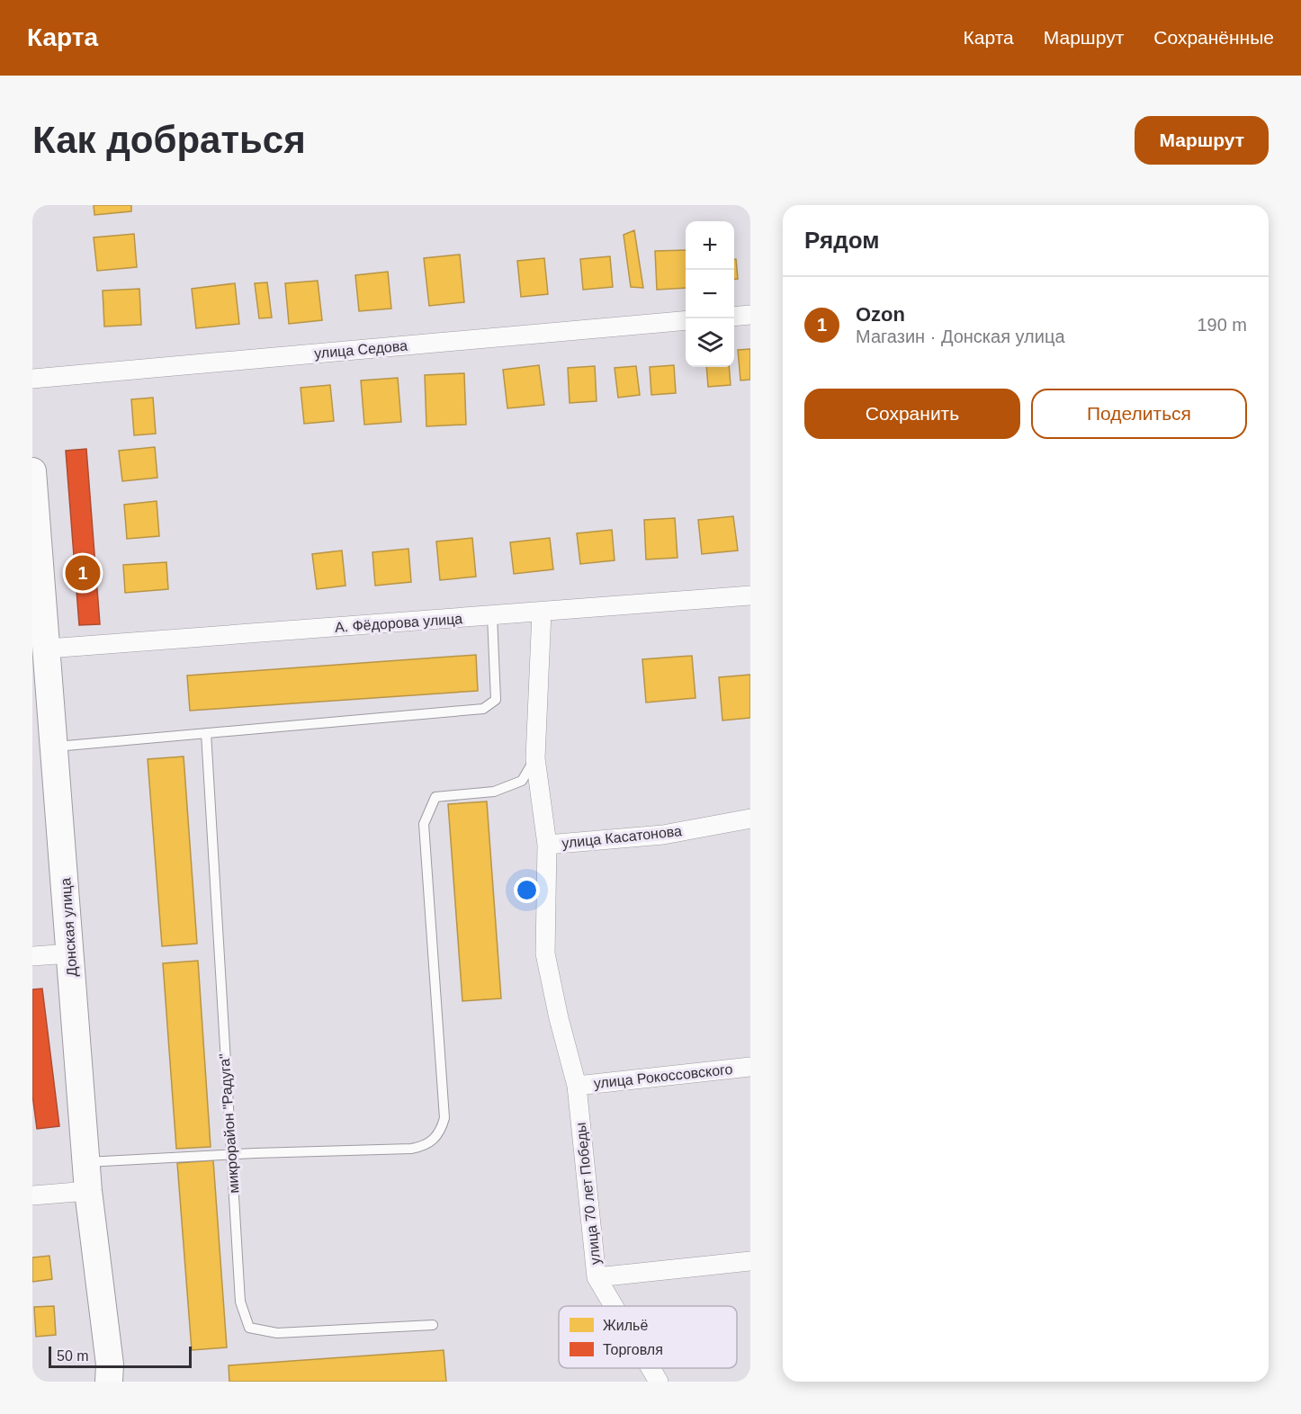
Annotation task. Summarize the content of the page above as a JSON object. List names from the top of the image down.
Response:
{
  "streets": {
    "street": [
      "улица Седова",
      "А. Фёдорова улица",
      "улица Касатонова",
      "Донская улица",
      "улица Рокоссовского",
      "улица 70 лет Победы"
    ],
    "lane": ["микрорайон \"Радуга\""]
  },
  "crossings": [
    ["А. Фёдорова улица", "улица Касатонова"],
    ["А. Фёдорова улица", "Донская улица"],
    ["улица Касатонова", "улица 70 лет Победы"],
    ["улица Рокоссовского", "улица 70 лет Победы"]
  ],
  "legend": ["Жильё", "Торговля"],
  "scale_bar": "50 m",
  "page": {
    "header": "Карта",
    "nav": ["Карта", "Маршрут", "Сохранённые"],
    "buttons": [
      "Маршрут",
      ["Сохранить", "Поделиться"]
    ],
    "title": "Как добраться",
    "heading": "Рядом",
    "map_buttons": ["+", "−"],
    "list": [
      {
        "mark": "1",
        "name": "Ozon",
        "note": "Магазин · Донская улица",
        "value": "190 m"
      }
    ],
    "pins": "1",
    "scale": "50 m"
  }
}
